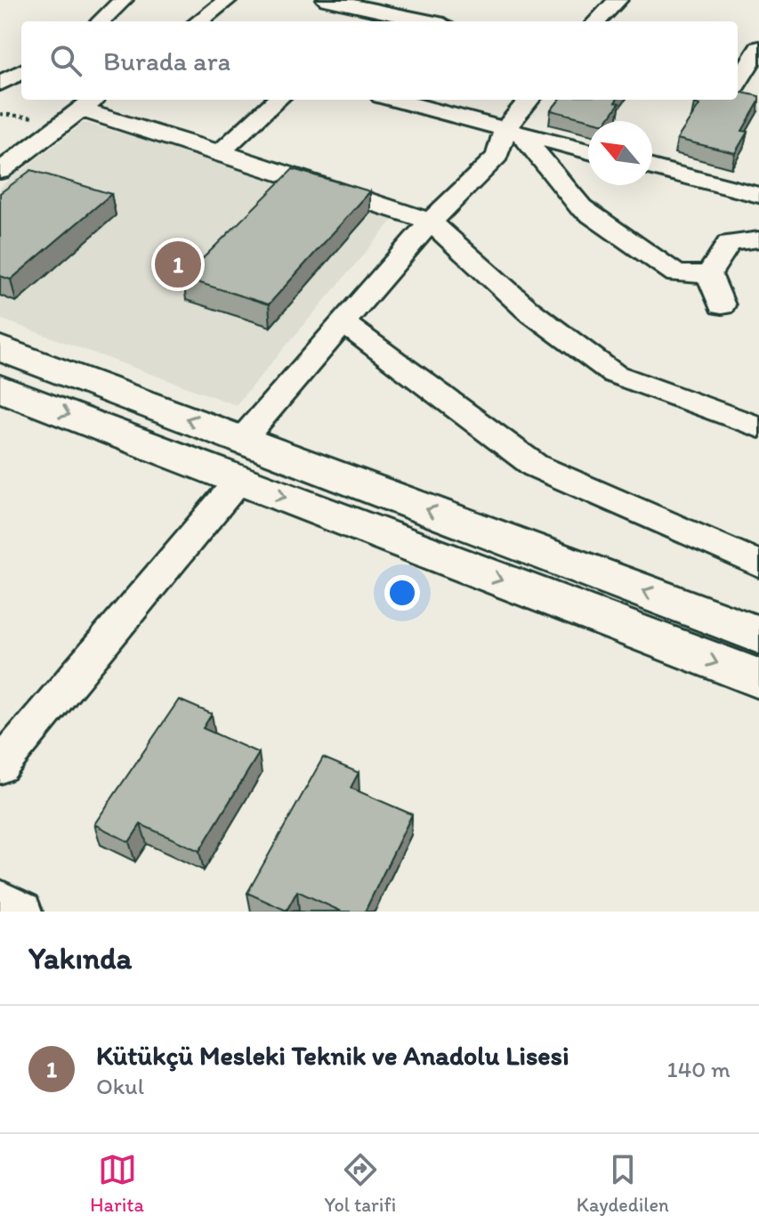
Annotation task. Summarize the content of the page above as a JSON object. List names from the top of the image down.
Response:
{
  "north": "top left",
  "page": {
    "search": "Burada ara",
    "pins": "1",
    "heading": "Yakında",
    "list": [
      {
        "mark": "1",
        "name": "Kütükçü Mesleki Teknik ve Anadolu Lisesi",
        "note": "Okul",
        "value": "140 m"
      }
    ],
    "nav": ["Harita", "Yol tarifi", "Kaydedilen"]
  }
}
